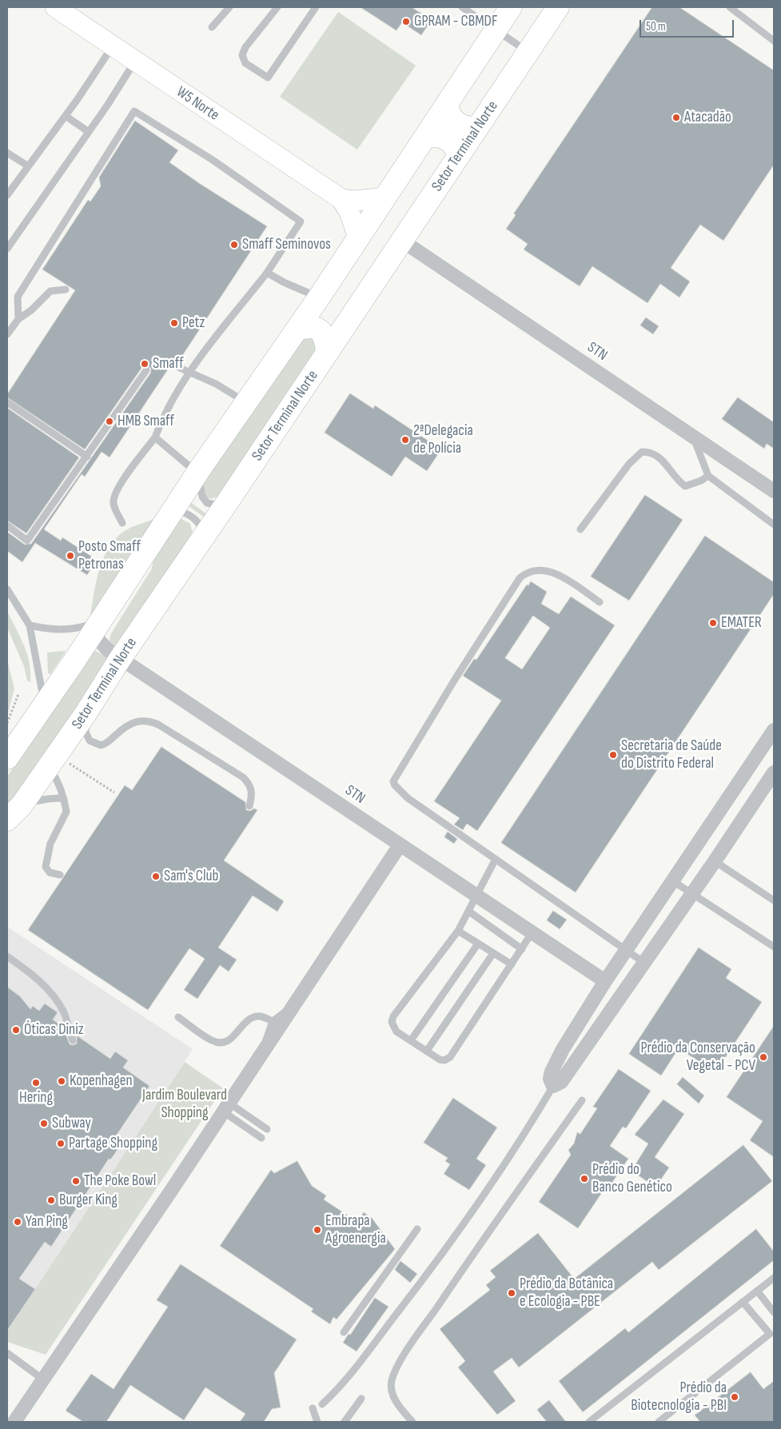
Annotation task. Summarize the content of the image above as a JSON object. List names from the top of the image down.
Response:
{
  "streets": {
    "main road": ["W5 Norte", "Setor Terminal Norte"],
    "street": ["STN"]
  },
  "crossings": [
    ["Setor Terminal Norte", "STN"]
  ],
  "parks": ["Jardim Boulevard Shopping"],
  "places": [
    "GPRAM - CBMDF",
    "Atacadão",
    "Smaff Seminovos",
    "Petz",
    "Smaff",
    "HMB Smaff",
    "2ªDelegacia de Polícia",
    "Posto Smaff Petronas",
    "EMATER",
    "Secretaria de Saúde do Distrito Federal",
    "Sam's Club",
    "Óticas Diniz",
    "Prédio da Conservação Vegetal - PCV",
    "Kopenhagen",
    "Hering",
    "Subway",
    "Partage Shopping",
    "Prédio do Banco Genético",
    "The Poke Bowl",
    "Burger King",
    "Yan Ping",
    "Embrapa Agroenergia",
    "Prédio da Botânica e Ecologia - PBE",
    "Prédio da Biotecnologia - PBI"
  ],
  "scale_bar": "50 m"
}
